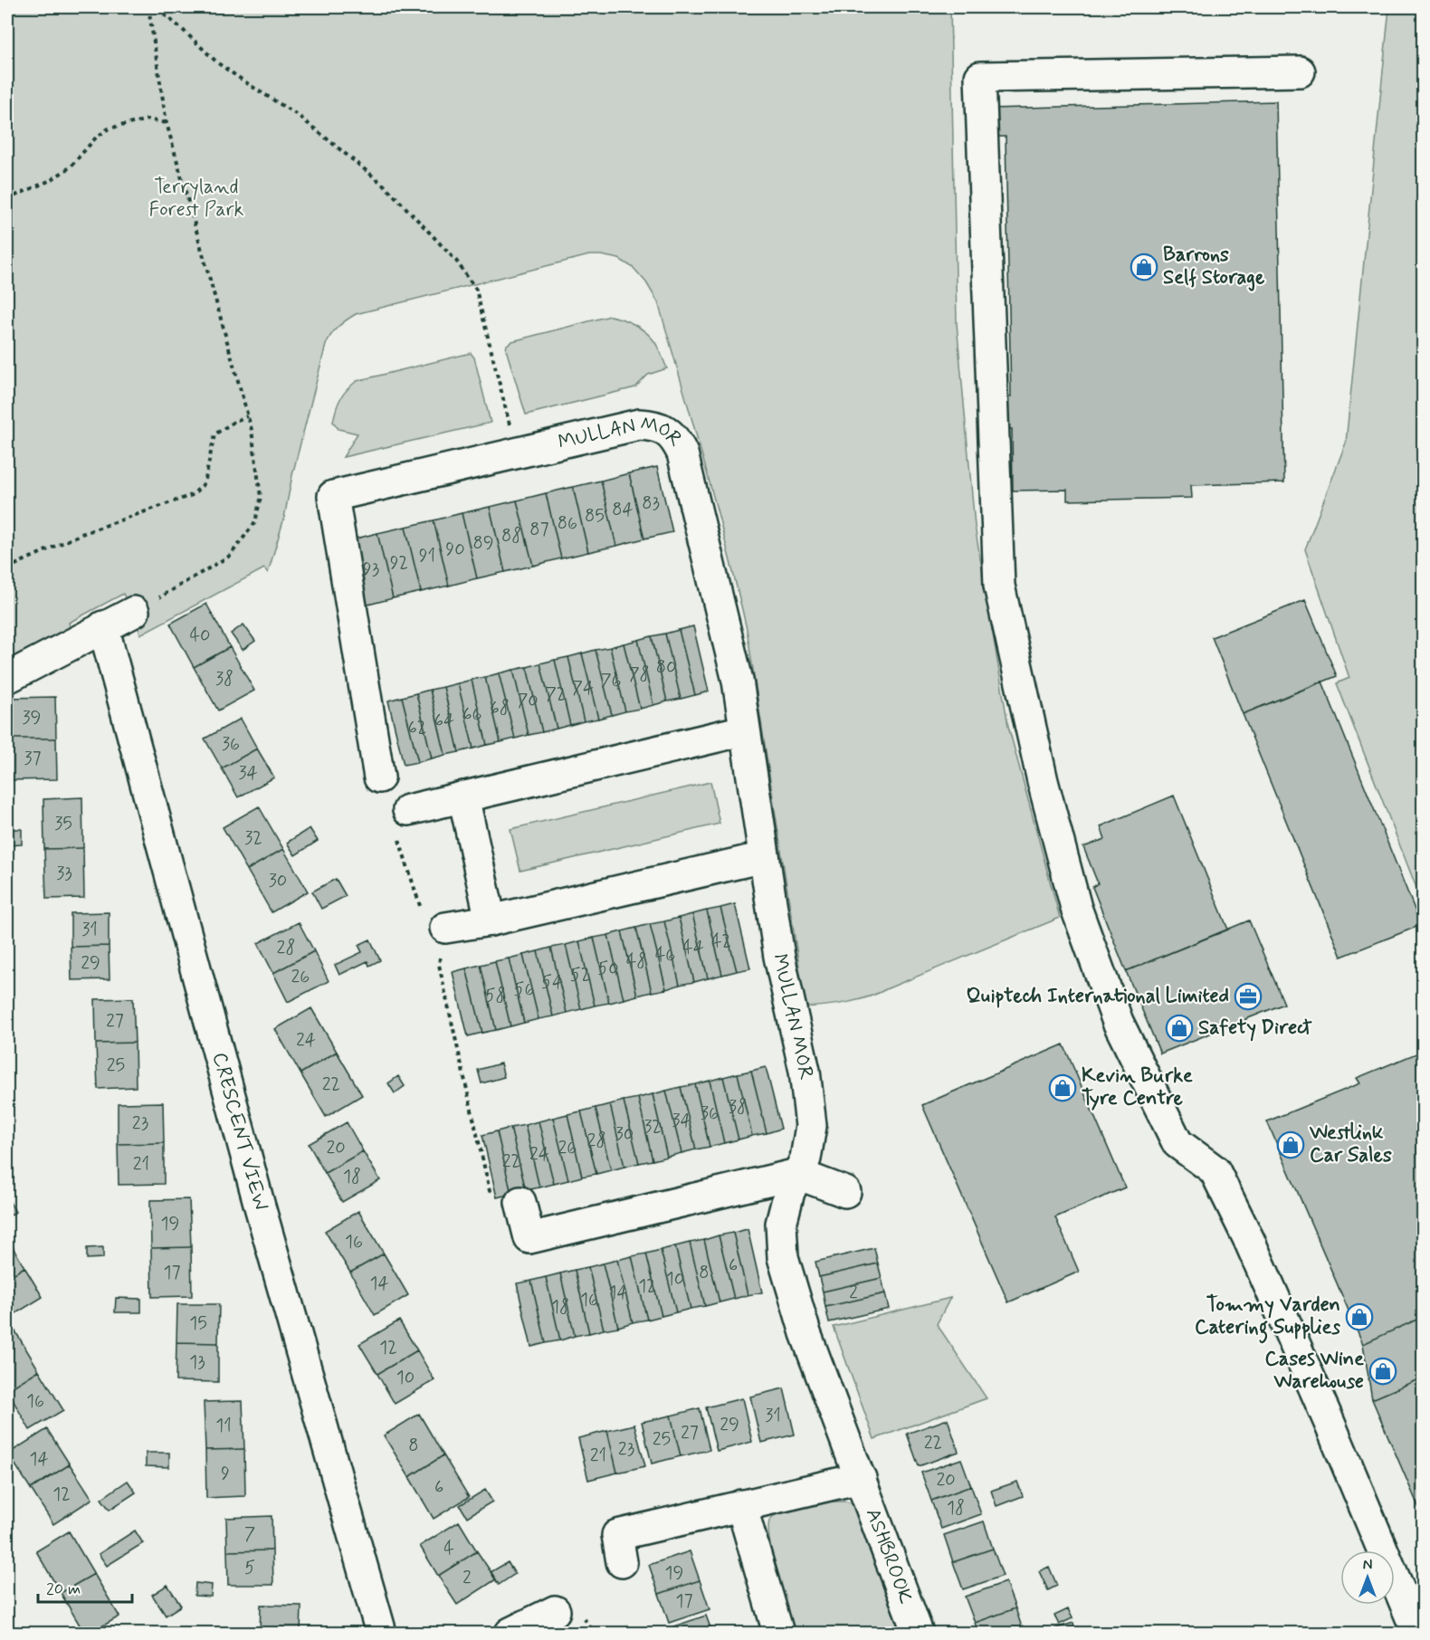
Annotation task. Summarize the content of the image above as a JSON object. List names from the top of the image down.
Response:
{
  "streets": {
    "street": ["MULLAN MOR", "CRESCENT VIEW", "ASHBROOK"]
  },
  "crossings": [
    ["MULLAN MOR", "ASHBROOK"]
  ],
  "parks": ["Terryland Forest Park"],
  "places": {
    "shop": [
      "Barrons Self Storage",
      "Safety Direct",
      "Kevin Burke Tyre Centre",
      "Westlink Car Sales",
      "Tommy Varden Catering Supplies",
      "Cases Wine Warehouse"
    ],
    "office": ["Quiptech International Limited"]
  },
  "house_numbers": [
    "83",
    "84",
    "85",
    "86",
    "87",
    "88",
    "89",
    "90",
    "91",
    "92",
    "93",
    "40",
    "80",
    "78",
    "38",
    "76",
    "74",
    "72",
    "70",
    "68",
    "66",
    "39",
    "64",
    "62",
    "36",
    "37",
    "34",
    "35",
    "32",
    "33",
    "30",
    "31",
    "42",
    "28",
    "44",
    "46",
    "48",
    "29",
    "50",
    "52",
    "26",
    "54",
    "56",
    "58",
    "27",
    "24",
    "25",
    "22",
    "38",
    "36",
    "34",
    "23",
    "32",
    "30",
    "28",
    "20",
    "26",
    "24",
    "22",
    "21",
    "18",
    "19",
    "16",
    "6",
    "17",
    "8",
    "10",
    "14",
    "12",
    "14",
    "2",
    "16",
    "18",
    "15",
    "12",
    "13",
    "10",
    "16",
    "31",
    "29",
    "11",
    "27",
    "25",
    "22",
    "8",
    "23",
    "21",
    "14",
    "9",
    "20",
    "6",
    "12",
    "18",
    "7",
    "4",
    "5",
    "19",
    "2",
    "17"
  ],
  "scale_bar": "20 m",
  "north": "top"
}
